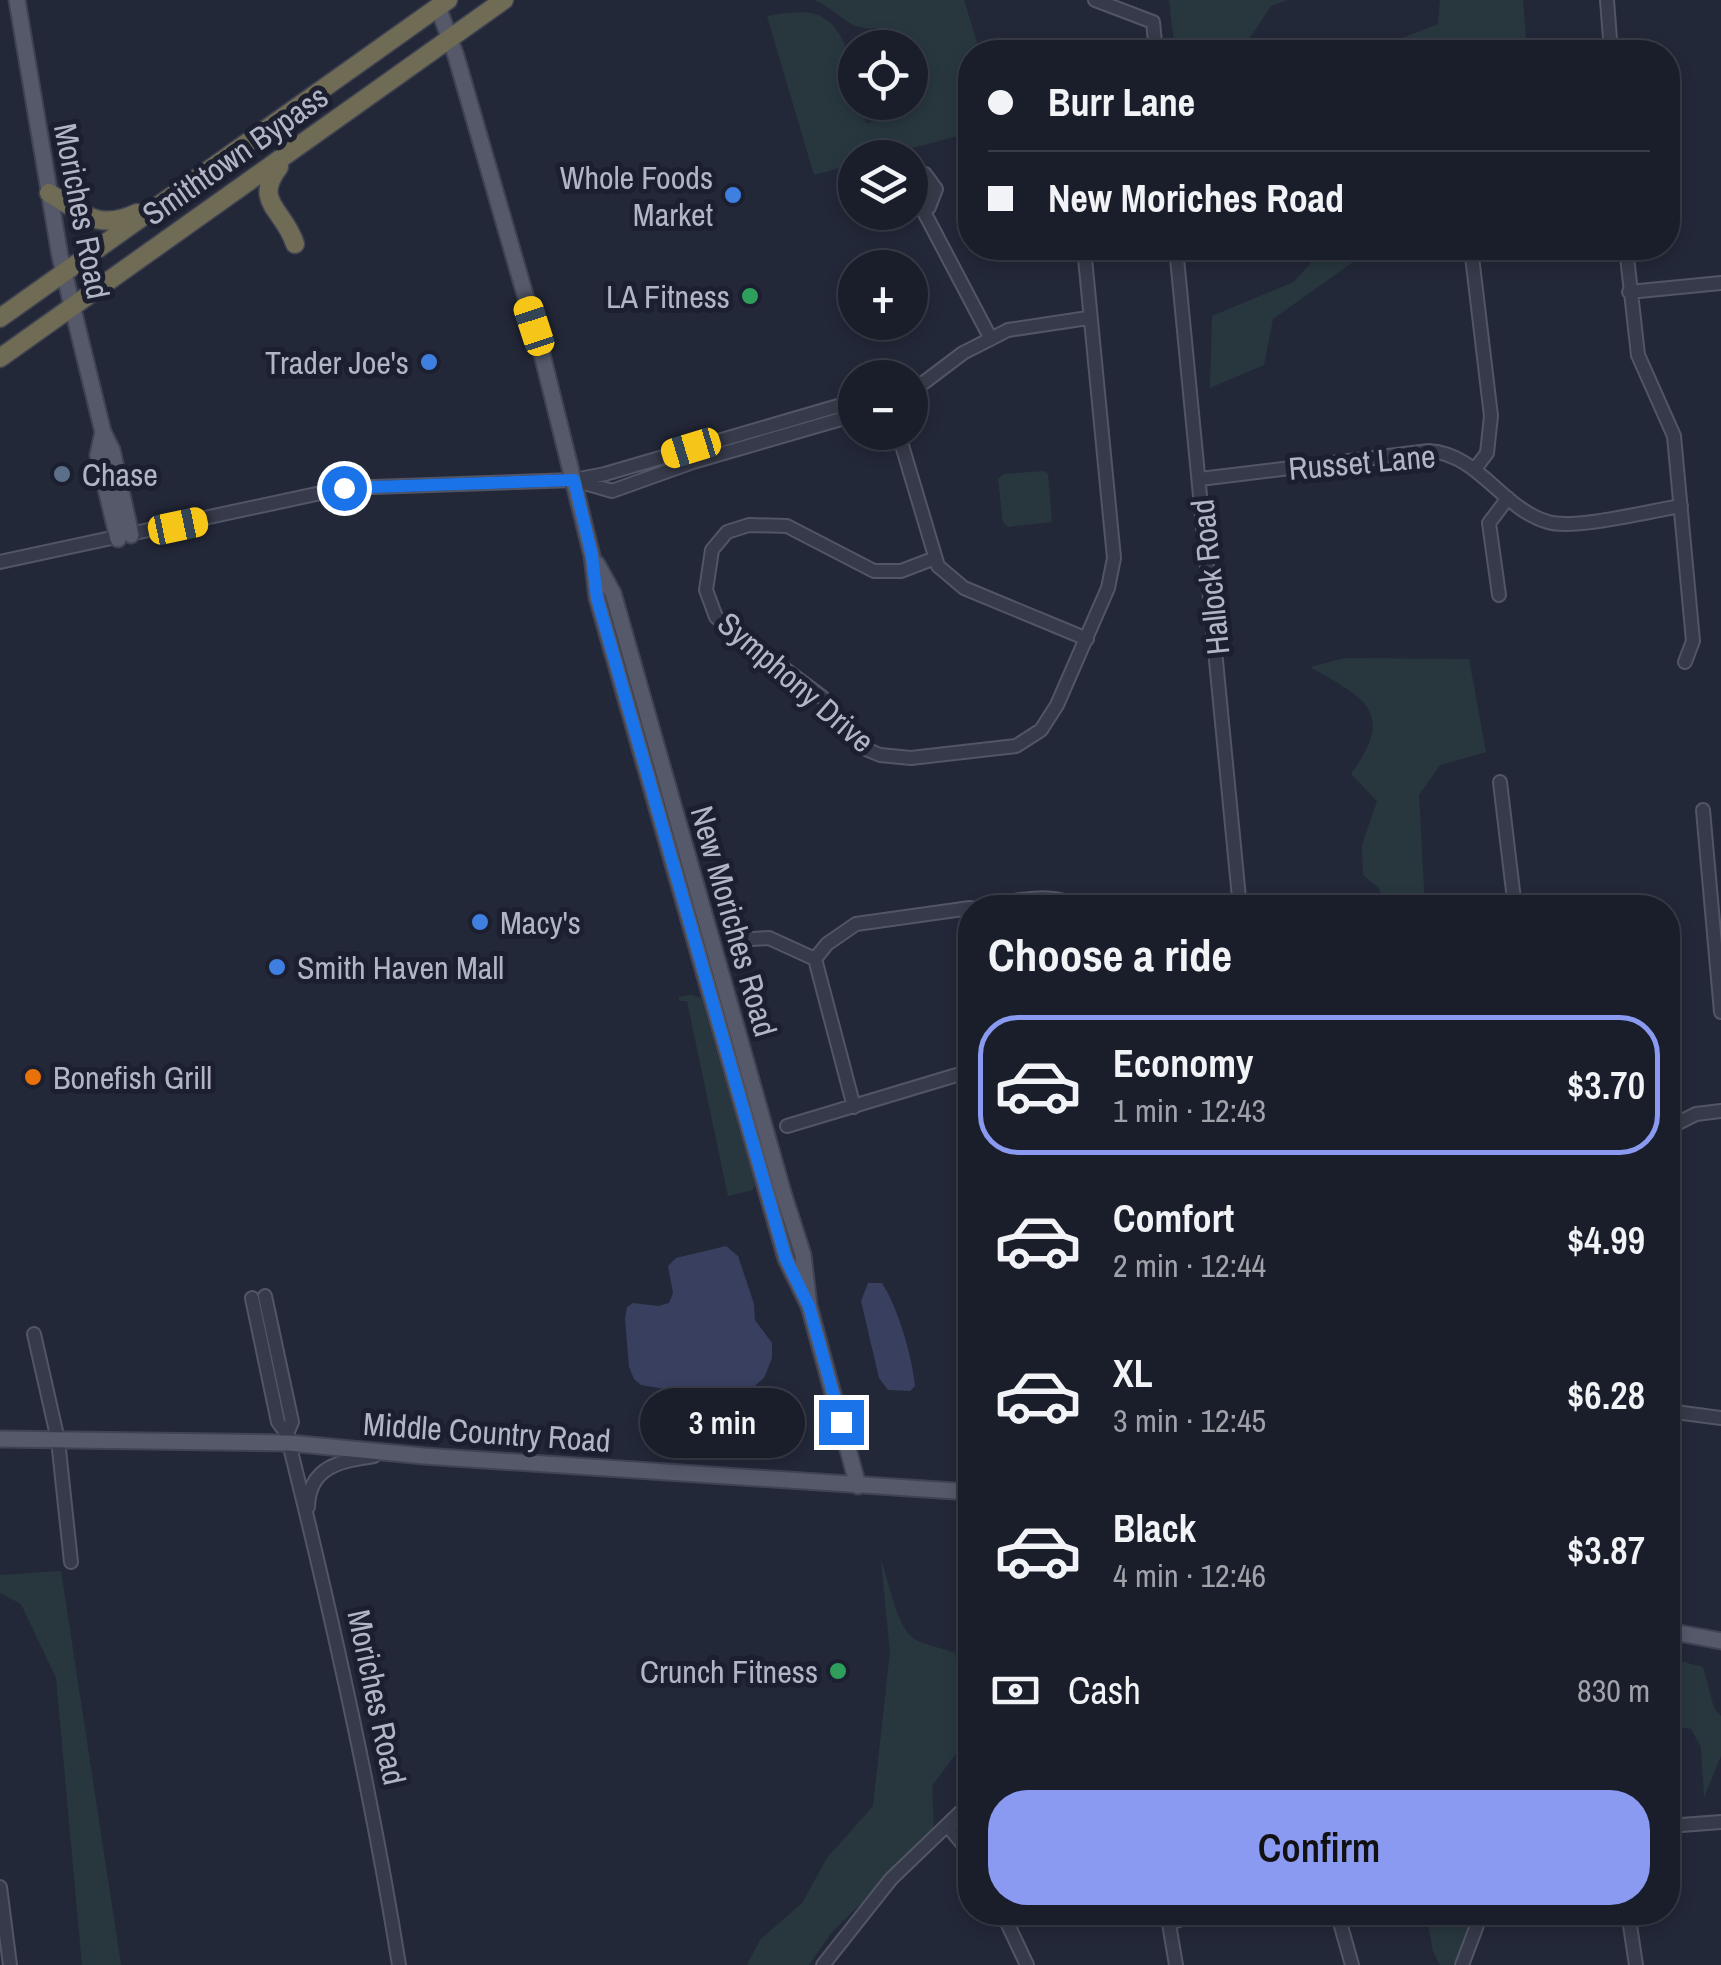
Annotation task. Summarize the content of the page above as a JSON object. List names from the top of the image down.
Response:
{
  "streets": {
    "highway": ["Smithtown Bypass"],
    "main road": ["Moriches Road", "New Moriches Road", "Middle Country Road"],
    "street": ["Russet Lane", "Hallock Road", "Symphony Drive"]
  },
  "crossings": [
    ["Smithtown Bypass", "Moriches Road"],
    ["Smithtown Bypass", "New Moriches Road"],
    ["Moriches Road", "Middle Country Road"],
    ["Russet Lane", "Hallock Road"],
    ["New Moriches Road", "Middle Country Road"]
  ],
  "places": [
    "Whole Foods Market",
    "LA Fitness",
    "Trader Joe's",
    "Chase",
    "Macy's",
    "Smith Haven Mall",
    "Bonefish Grill",
    "Crunch Fitness"
  ],
  "page": {
    "map_buttons": ["+", "−"],
    "banner": ["Burr Lane", "New Moriches Road"],
    "heading": "Choose a ride",
    "list": [
      {
        "name": "Economy",
        "note": "1 min · 12:43",
        "value": "$3.70"
      },
      {
        "name": "Comfort",
        "note": "2 min · 12:44",
        "value": "$4.99"
      },
      {
        "name": "XL",
        "note": "3 min · 12:45",
        "value": "$6.28"
      },
      {
        "name": "Black",
        "note": "4 min · 12:46",
        "value": "$3.87"
      }
    ],
    "bubble": "3 min",
    "pay": ["Cash", "830 m"],
    "buttons": "Confirm"
  }
}
